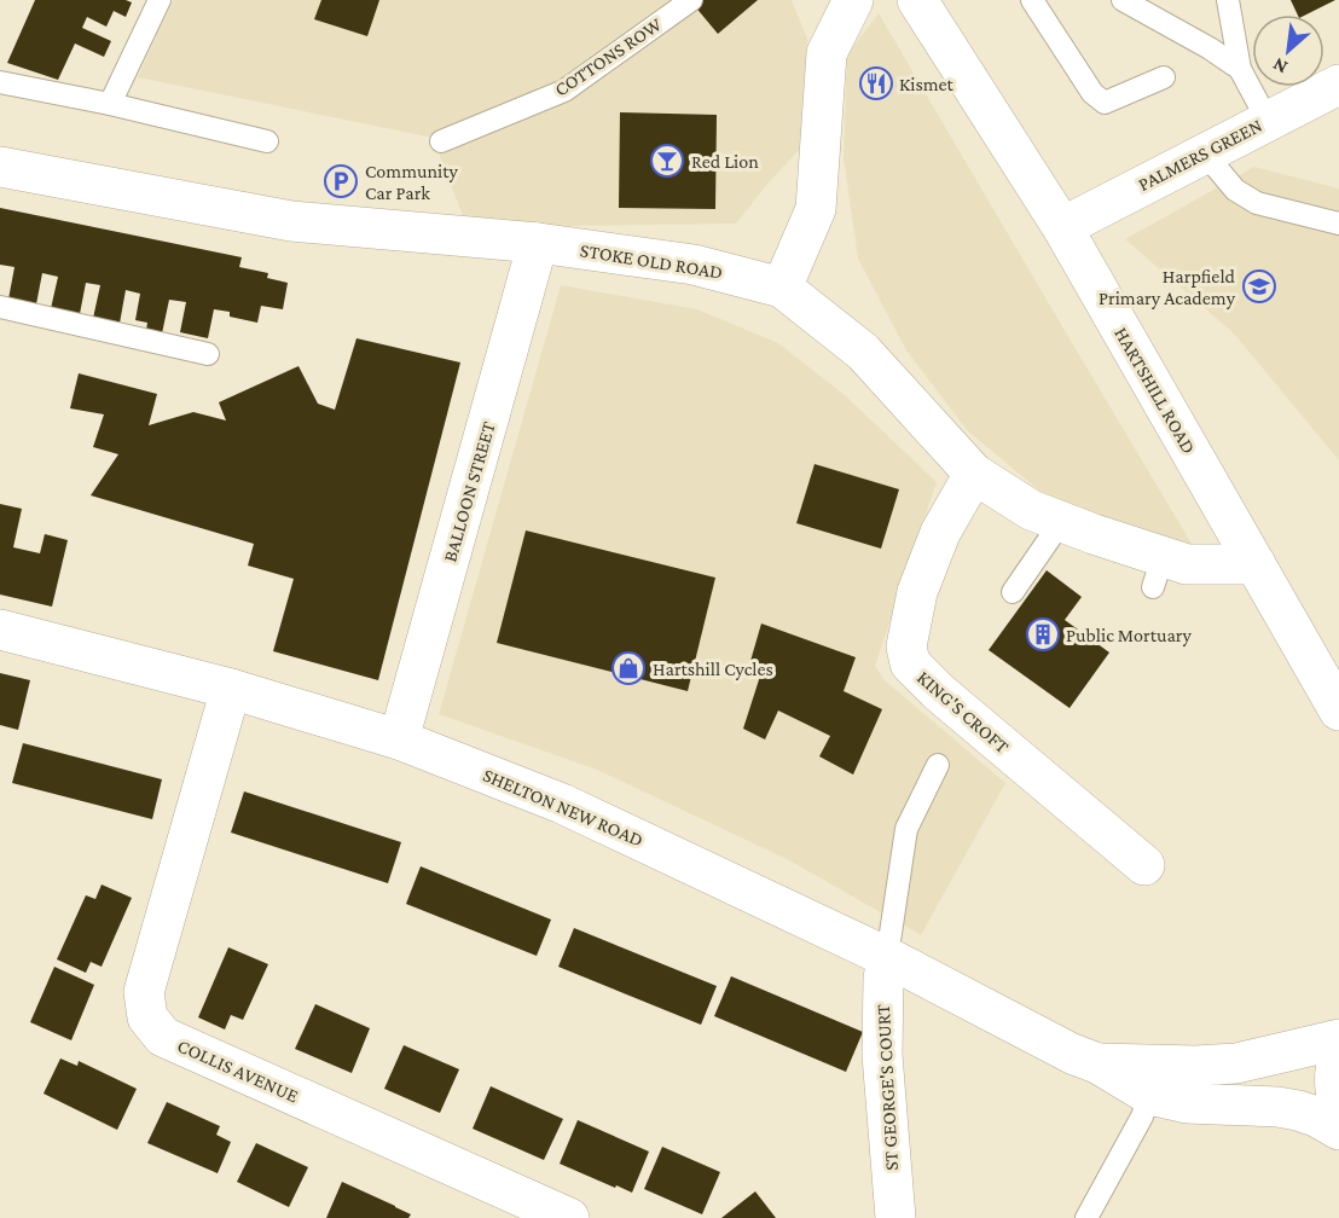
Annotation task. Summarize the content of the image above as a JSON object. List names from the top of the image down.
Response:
{
  "streets": {
    "street": [
      "PALMERS GREEN",
      "STOKE OLD ROAD",
      "HARTSHILL ROAD",
      "BALLOON STREET",
      "KING'S CROFT",
      "SHELTON NEW ROAD",
      "COLLIS AVENUE",
      "ST GEORGE'S COURT"
    ],
    "lane": ["COTTONS ROW"]
  },
  "crossings": [
    ["PALMERS GREEN", "HARTSHILL ROAD"],
    ["STOKE OLD ROAD", "HARTSHILL ROAD"],
    ["STOKE OLD ROAD", "BALLOON STREET"],
    ["STOKE OLD ROAD", "KING'S CROFT"],
    ["BALLOON STREET", "SHELTON NEW ROAD"],
    ["SHELTON NEW ROAD", "COLLIS AVENUE"],
    ["SHELTON NEW ROAD", "ST GEORGE'S COURT"]
  ],
  "places": {
    "restaurant": ["Kismet"],
    "bar": ["Red Lion"],
    "parking": ["Community Car Park"],
    "school or university": ["Harpfield Primary Academy"],
    "building": ["Public Mortuary"],
    "shop": ["Hartshill Cycles"]
  },
  "north": "bottom left"
}
